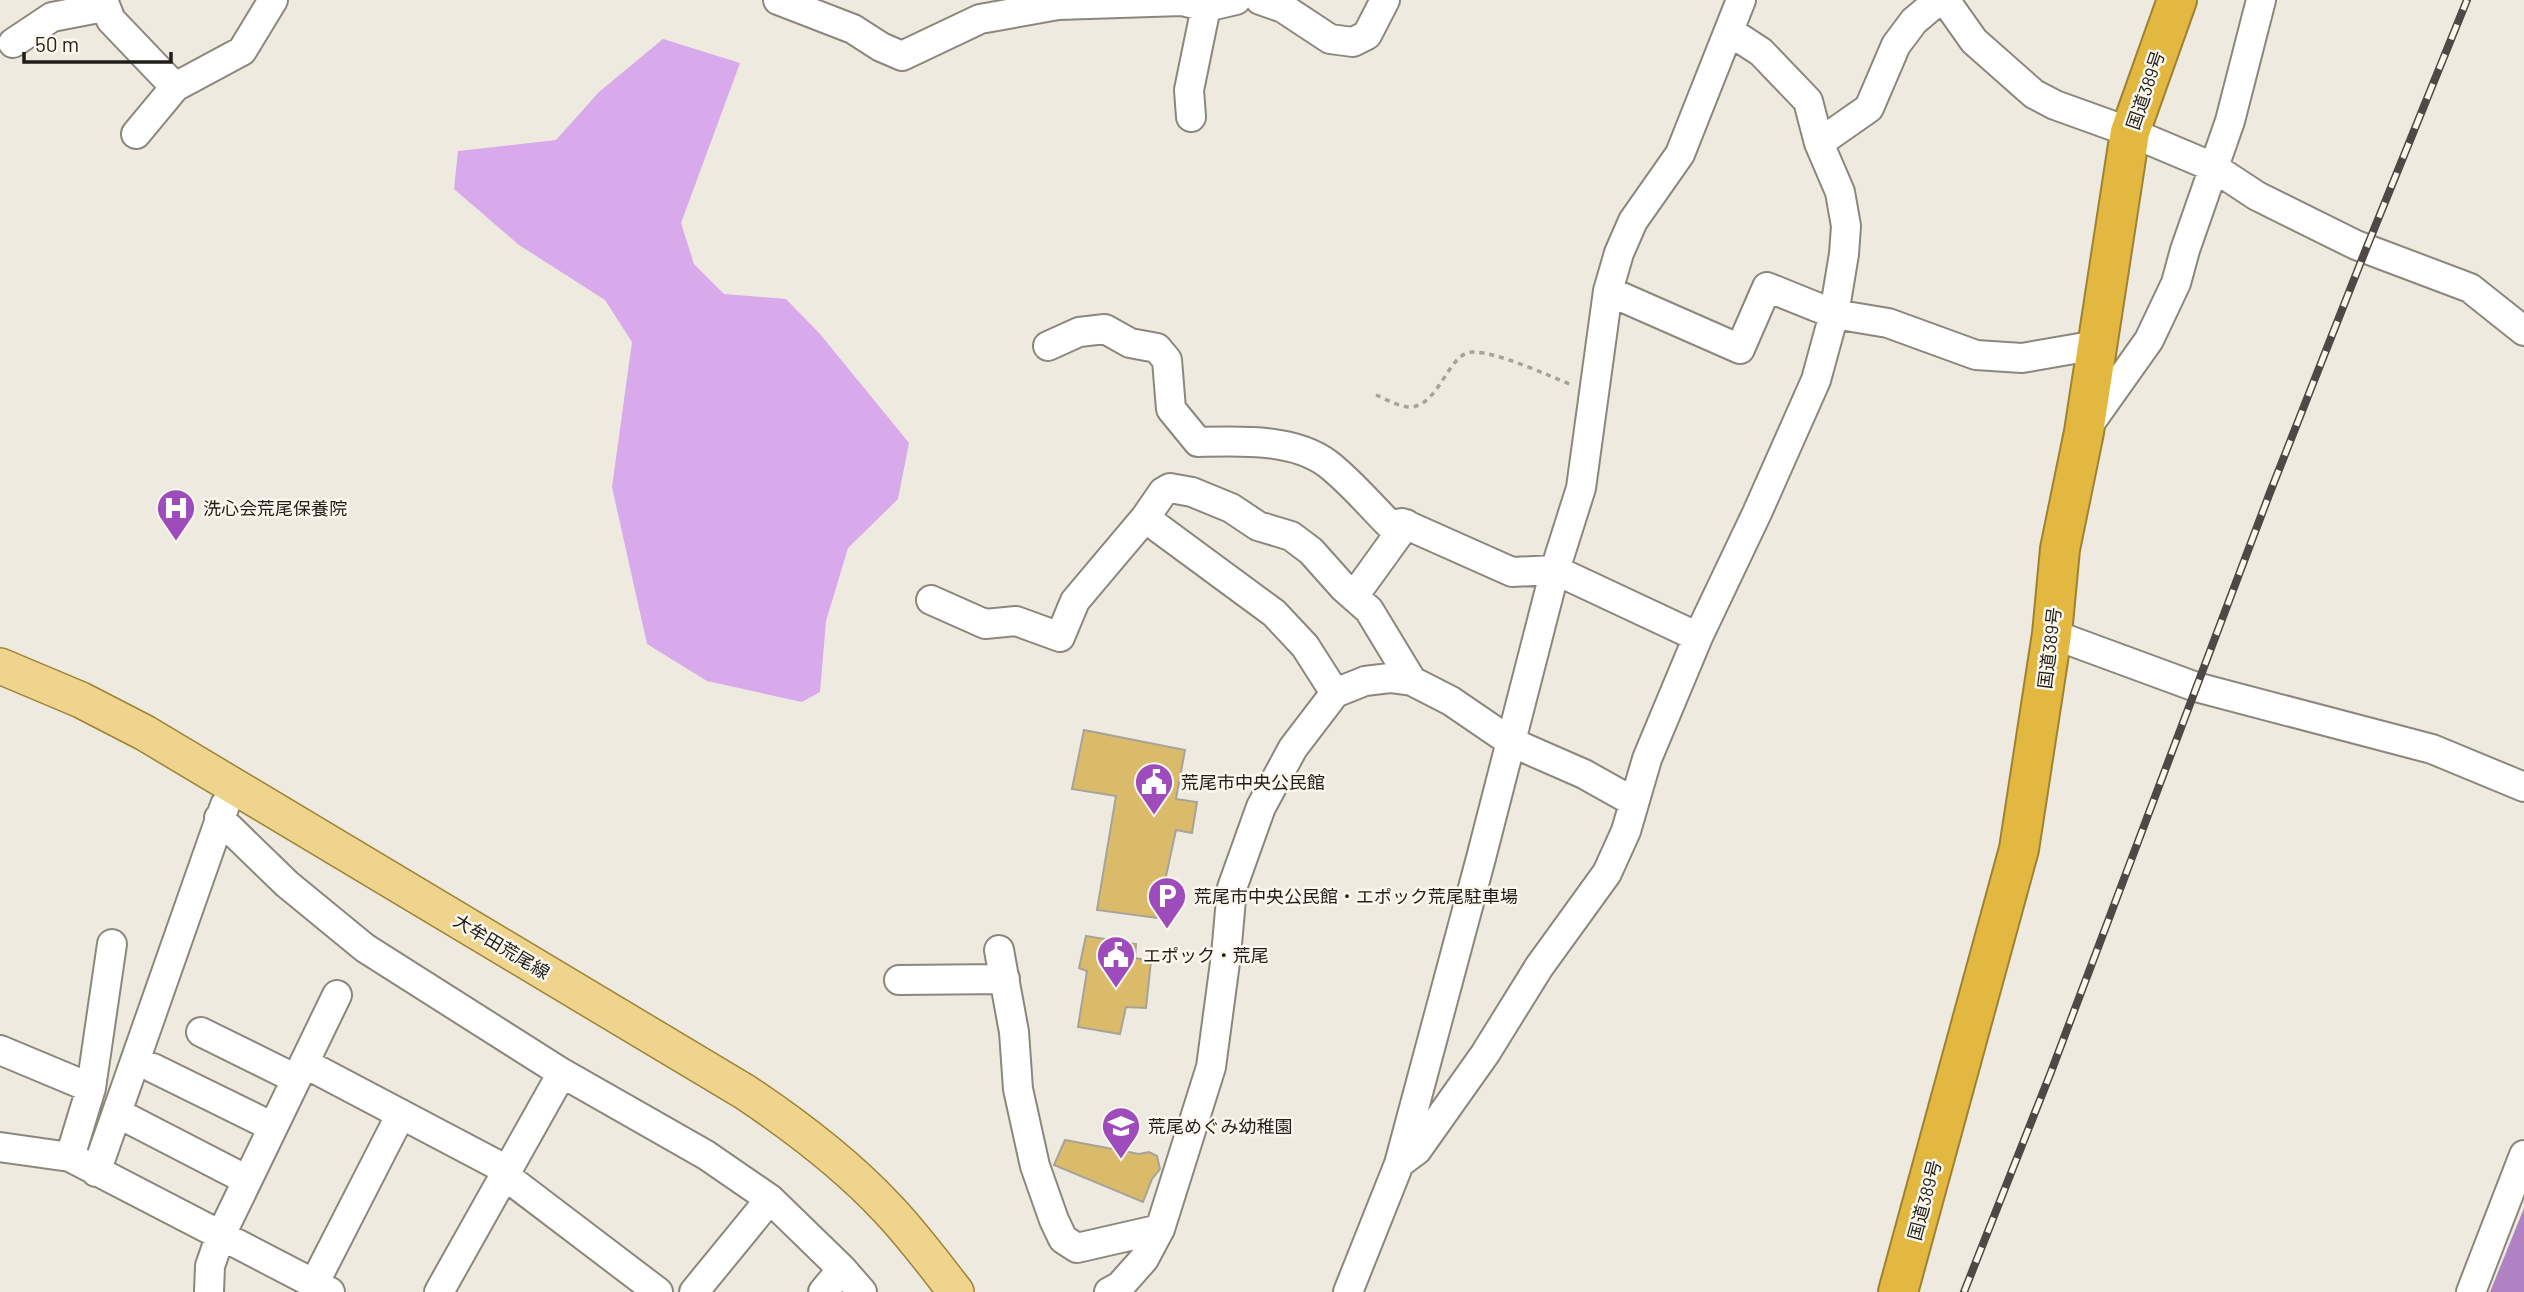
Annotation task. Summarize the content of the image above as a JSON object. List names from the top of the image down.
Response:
{
  "streets": {
    "highway": ["国道389号"],
    "main road": ["大牟田荒尾線"]
  },
  "places": {
    "hospital": ["洗心会荒尾保養院"],
    "public building": ["荒尾市中央公民館", "エポック・荒尾"],
    "parking": ["荒尾市中央公民館・エポック荒尾駐車場"],
    "school or university": ["荒尾めぐみ幼稚園"]
  },
  "scale_bar": "50 m"
}
